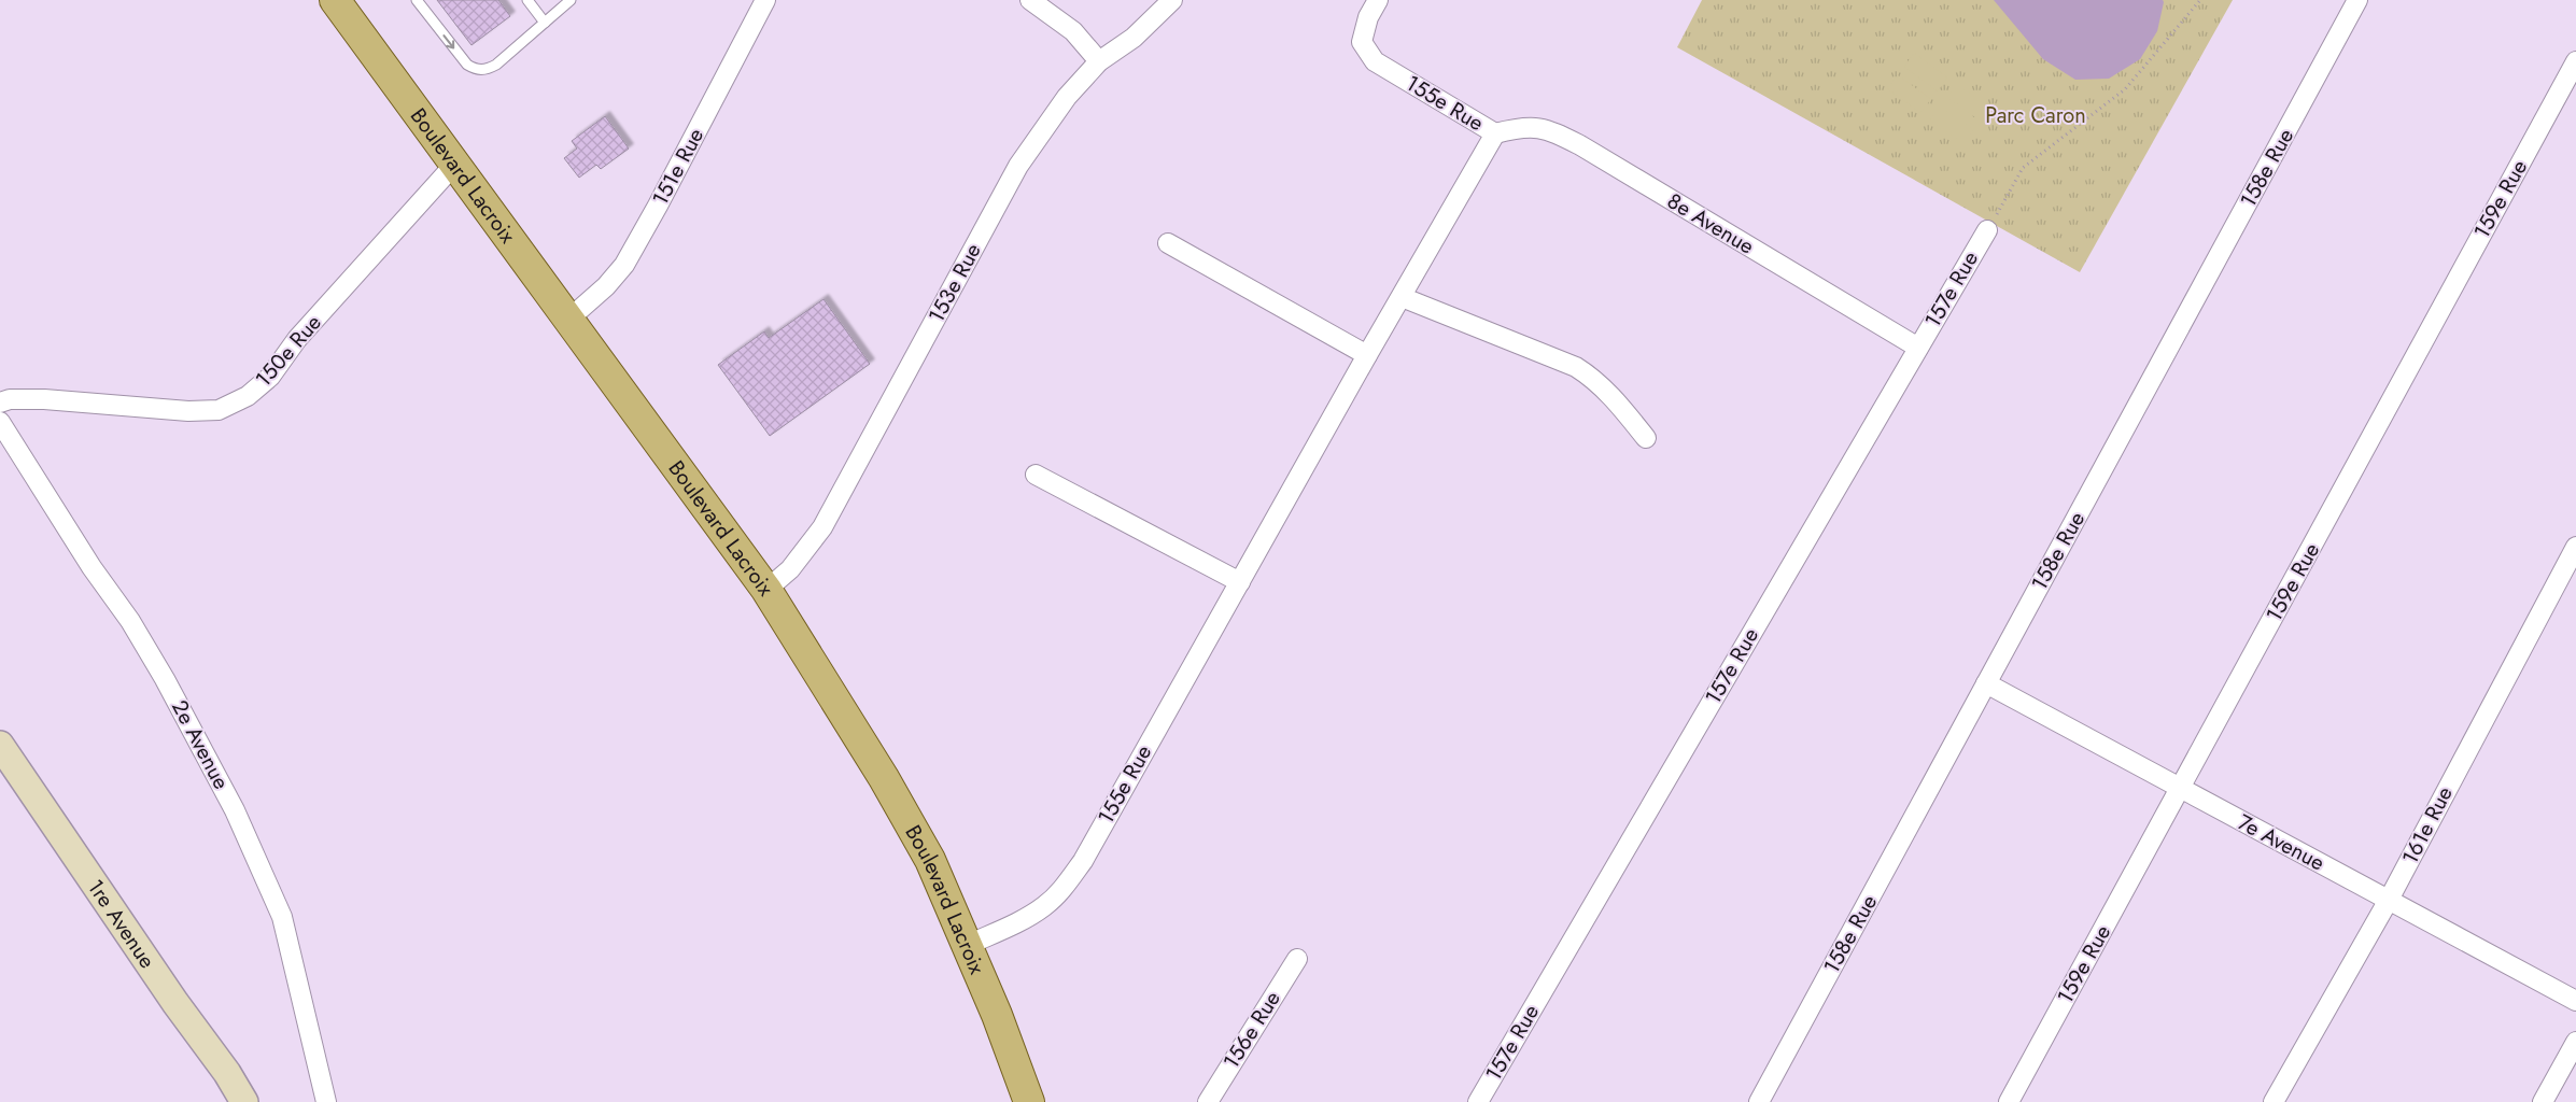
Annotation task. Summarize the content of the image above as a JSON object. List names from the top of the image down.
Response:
{
  "streets": {
    "main road": ["Boulevard Lacroix"],
    "street": [
      "155e Rue",
      "151e Rue",
      "158e Rue",
      "159e Rue",
      "8e Avenue",
      "153e Rue",
      "157e Rue",
      "150e Rue",
      "2e Avenue",
      "161e Rue",
      "7e Avenue",
      "1re Avenue",
      "156e Rue"
    ]
  },
  "crossings": [
    ["155e Rue", "Boulevard Lacroix"],
    ["155e Rue", "8e Avenue"],
    ["151e Rue", "Boulevard Lacroix"],
    ["158e Rue", "7e Avenue"],
    ["Boulevard Lacroix", "153e Rue"],
    ["Boulevard Lacroix", "150e Rue"],
    ["159e Rue", "7e Avenue"],
    ["8e Avenue", "157e Rue"],
    ["161e Rue", "7e Avenue"]
  ],
  "parks": ["Parc Caron"]
}
